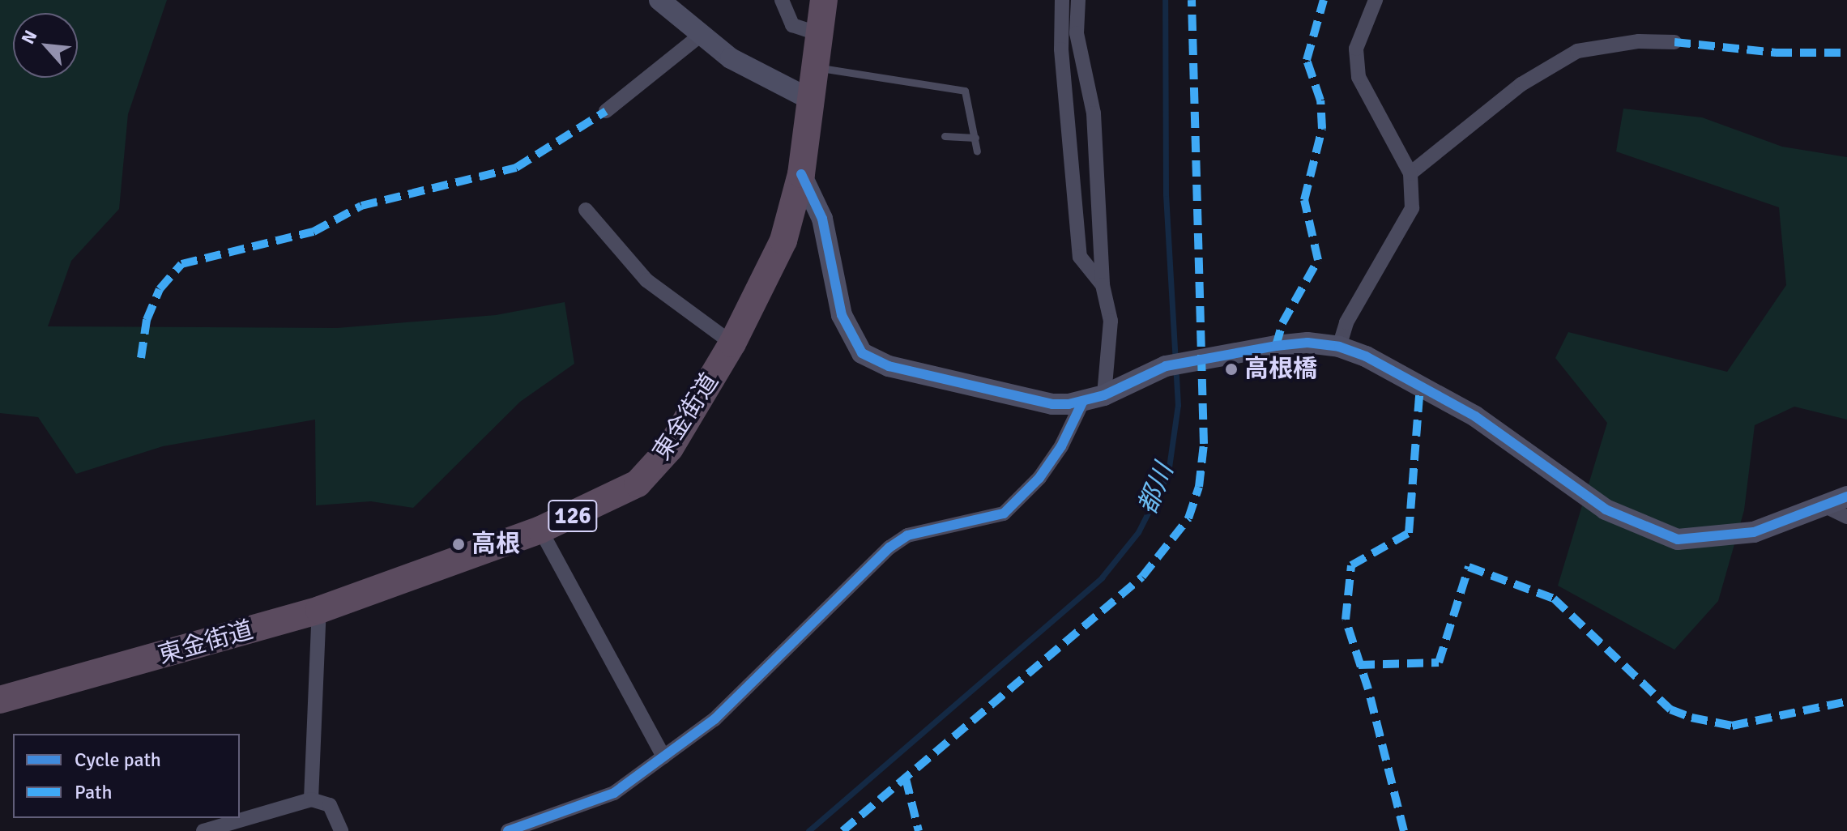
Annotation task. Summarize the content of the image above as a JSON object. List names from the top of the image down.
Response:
{
  "streets": {
    "highway": ["東金街道", "126"]
  },
  "water": ["都川"],
  "places": ["高根橋", "高根"],
  "legend": ["Cycle path", "Path"],
  "north": "top left"
}
